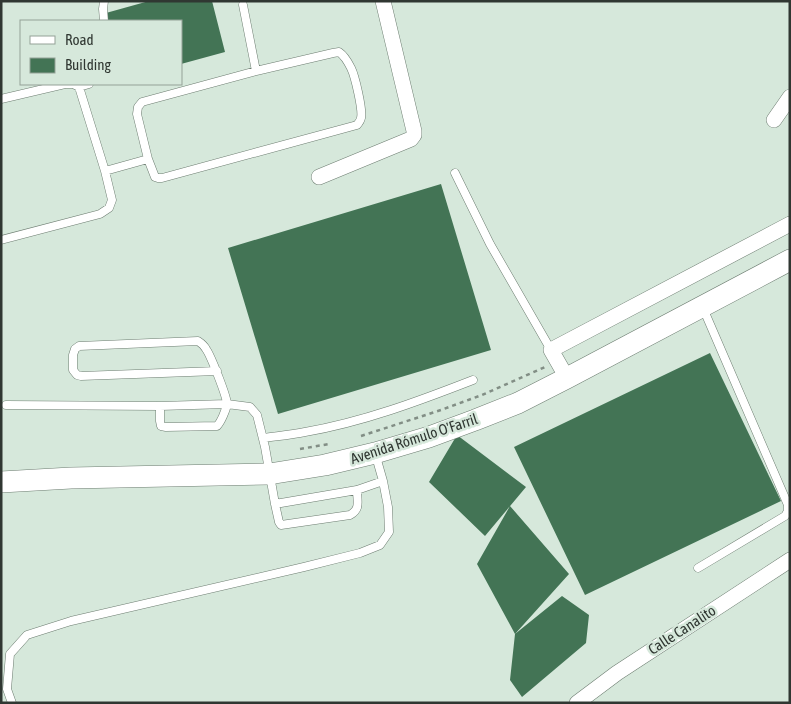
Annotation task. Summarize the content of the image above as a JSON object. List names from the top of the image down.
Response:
{
  "streets": {
    "street": ["Avenida Rómulo O'Farril", "Calle Canalito"]
  },
  "legend": ["Road", "Building"]
}
